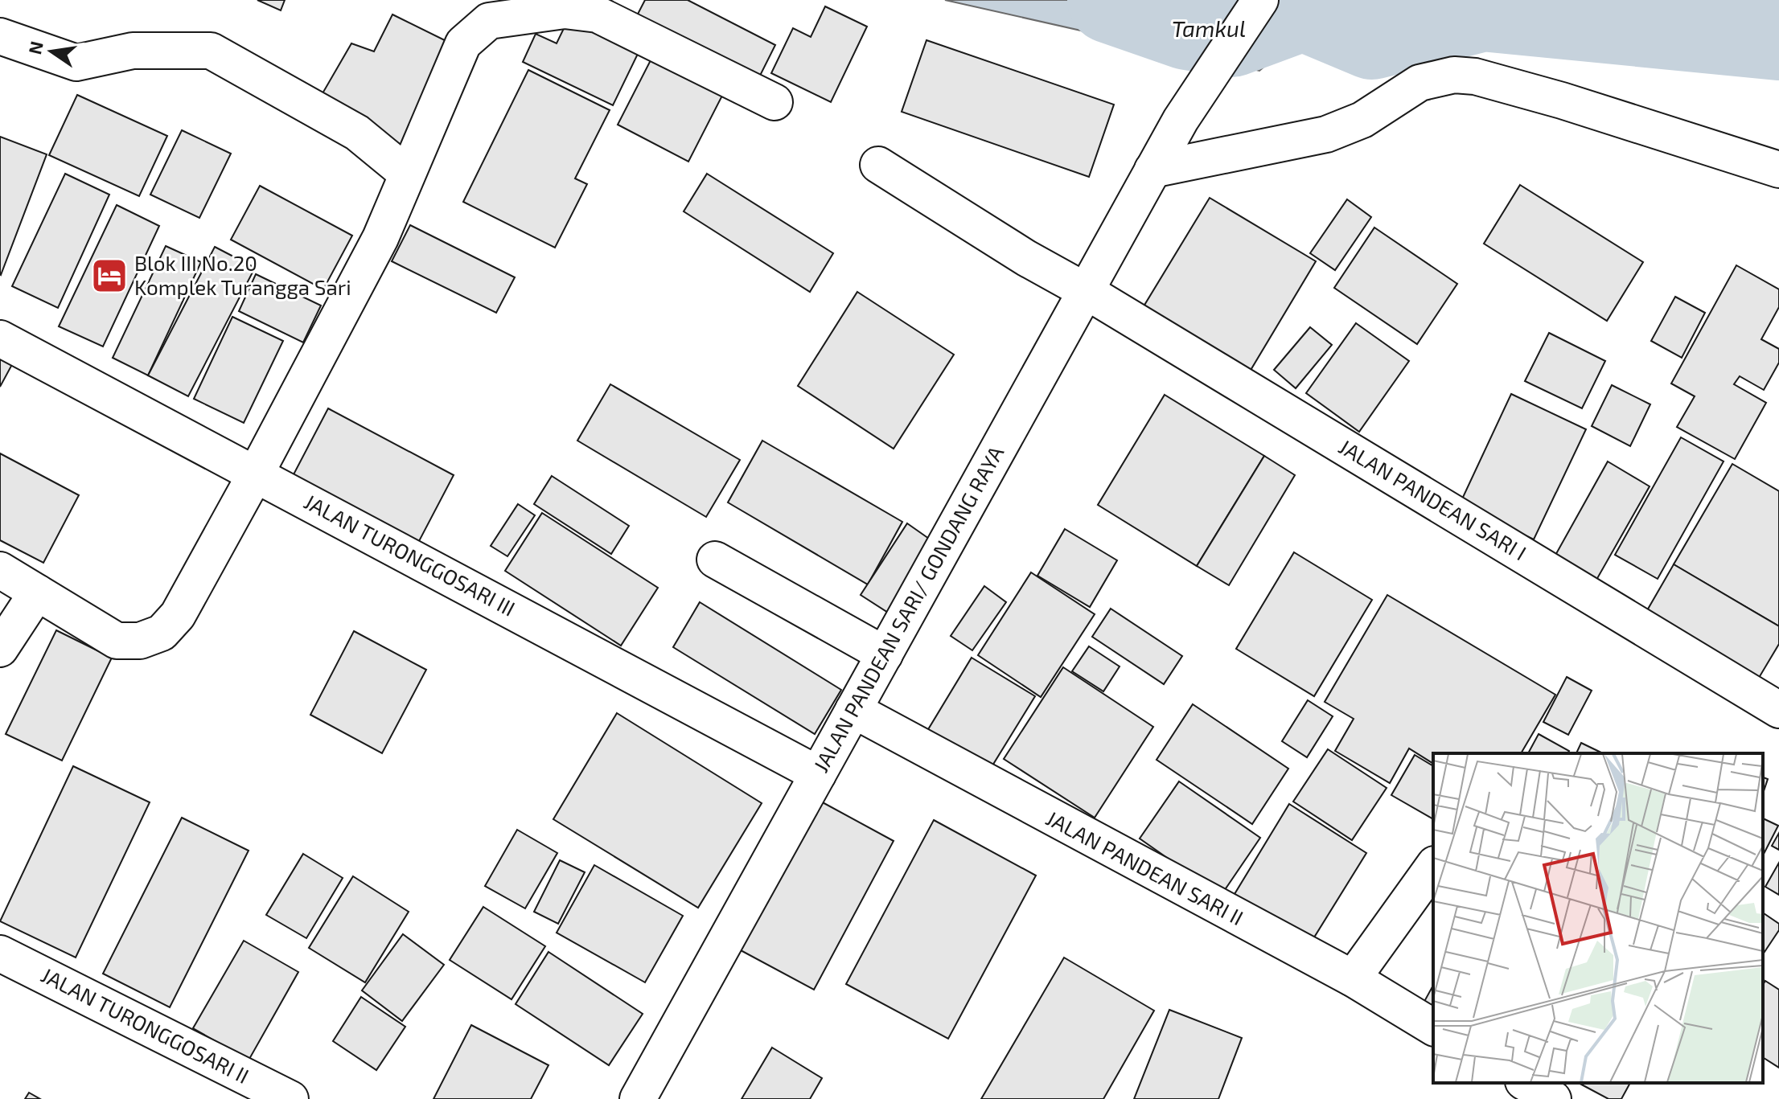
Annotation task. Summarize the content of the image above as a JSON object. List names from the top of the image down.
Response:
{
  "streets": {
    "street": [
      "JALAN PANDEAN SARI I",
      "JALAN TURONGGOSARI III",
      "JALAN PANDEAN SARI/ GONDANG RAYA",
      "JALAN PANDEAN SARI II",
      "JALAN TURONGGOSARI II"
    ]
  },
  "crossings": [
    ["JALAN PANDEAN SARI I", "JALAN PANDEAN SARI/ GONDANG RAYA"],
    ["JALAN TURONGGOSARI III", "JALAN PANDEAN SARI/ GONDANG RAYA"],
    ["JALAN PANDEAN SARI/ GONDANG RAYA", "JALAN PANDEAN SARI II"]
  ],
  "water": ["Tamkul"],
  "places": {
    "hotel": ["Blok III No.20 Komplek Turangga Sari"]
  },
  "north": "left"
}
